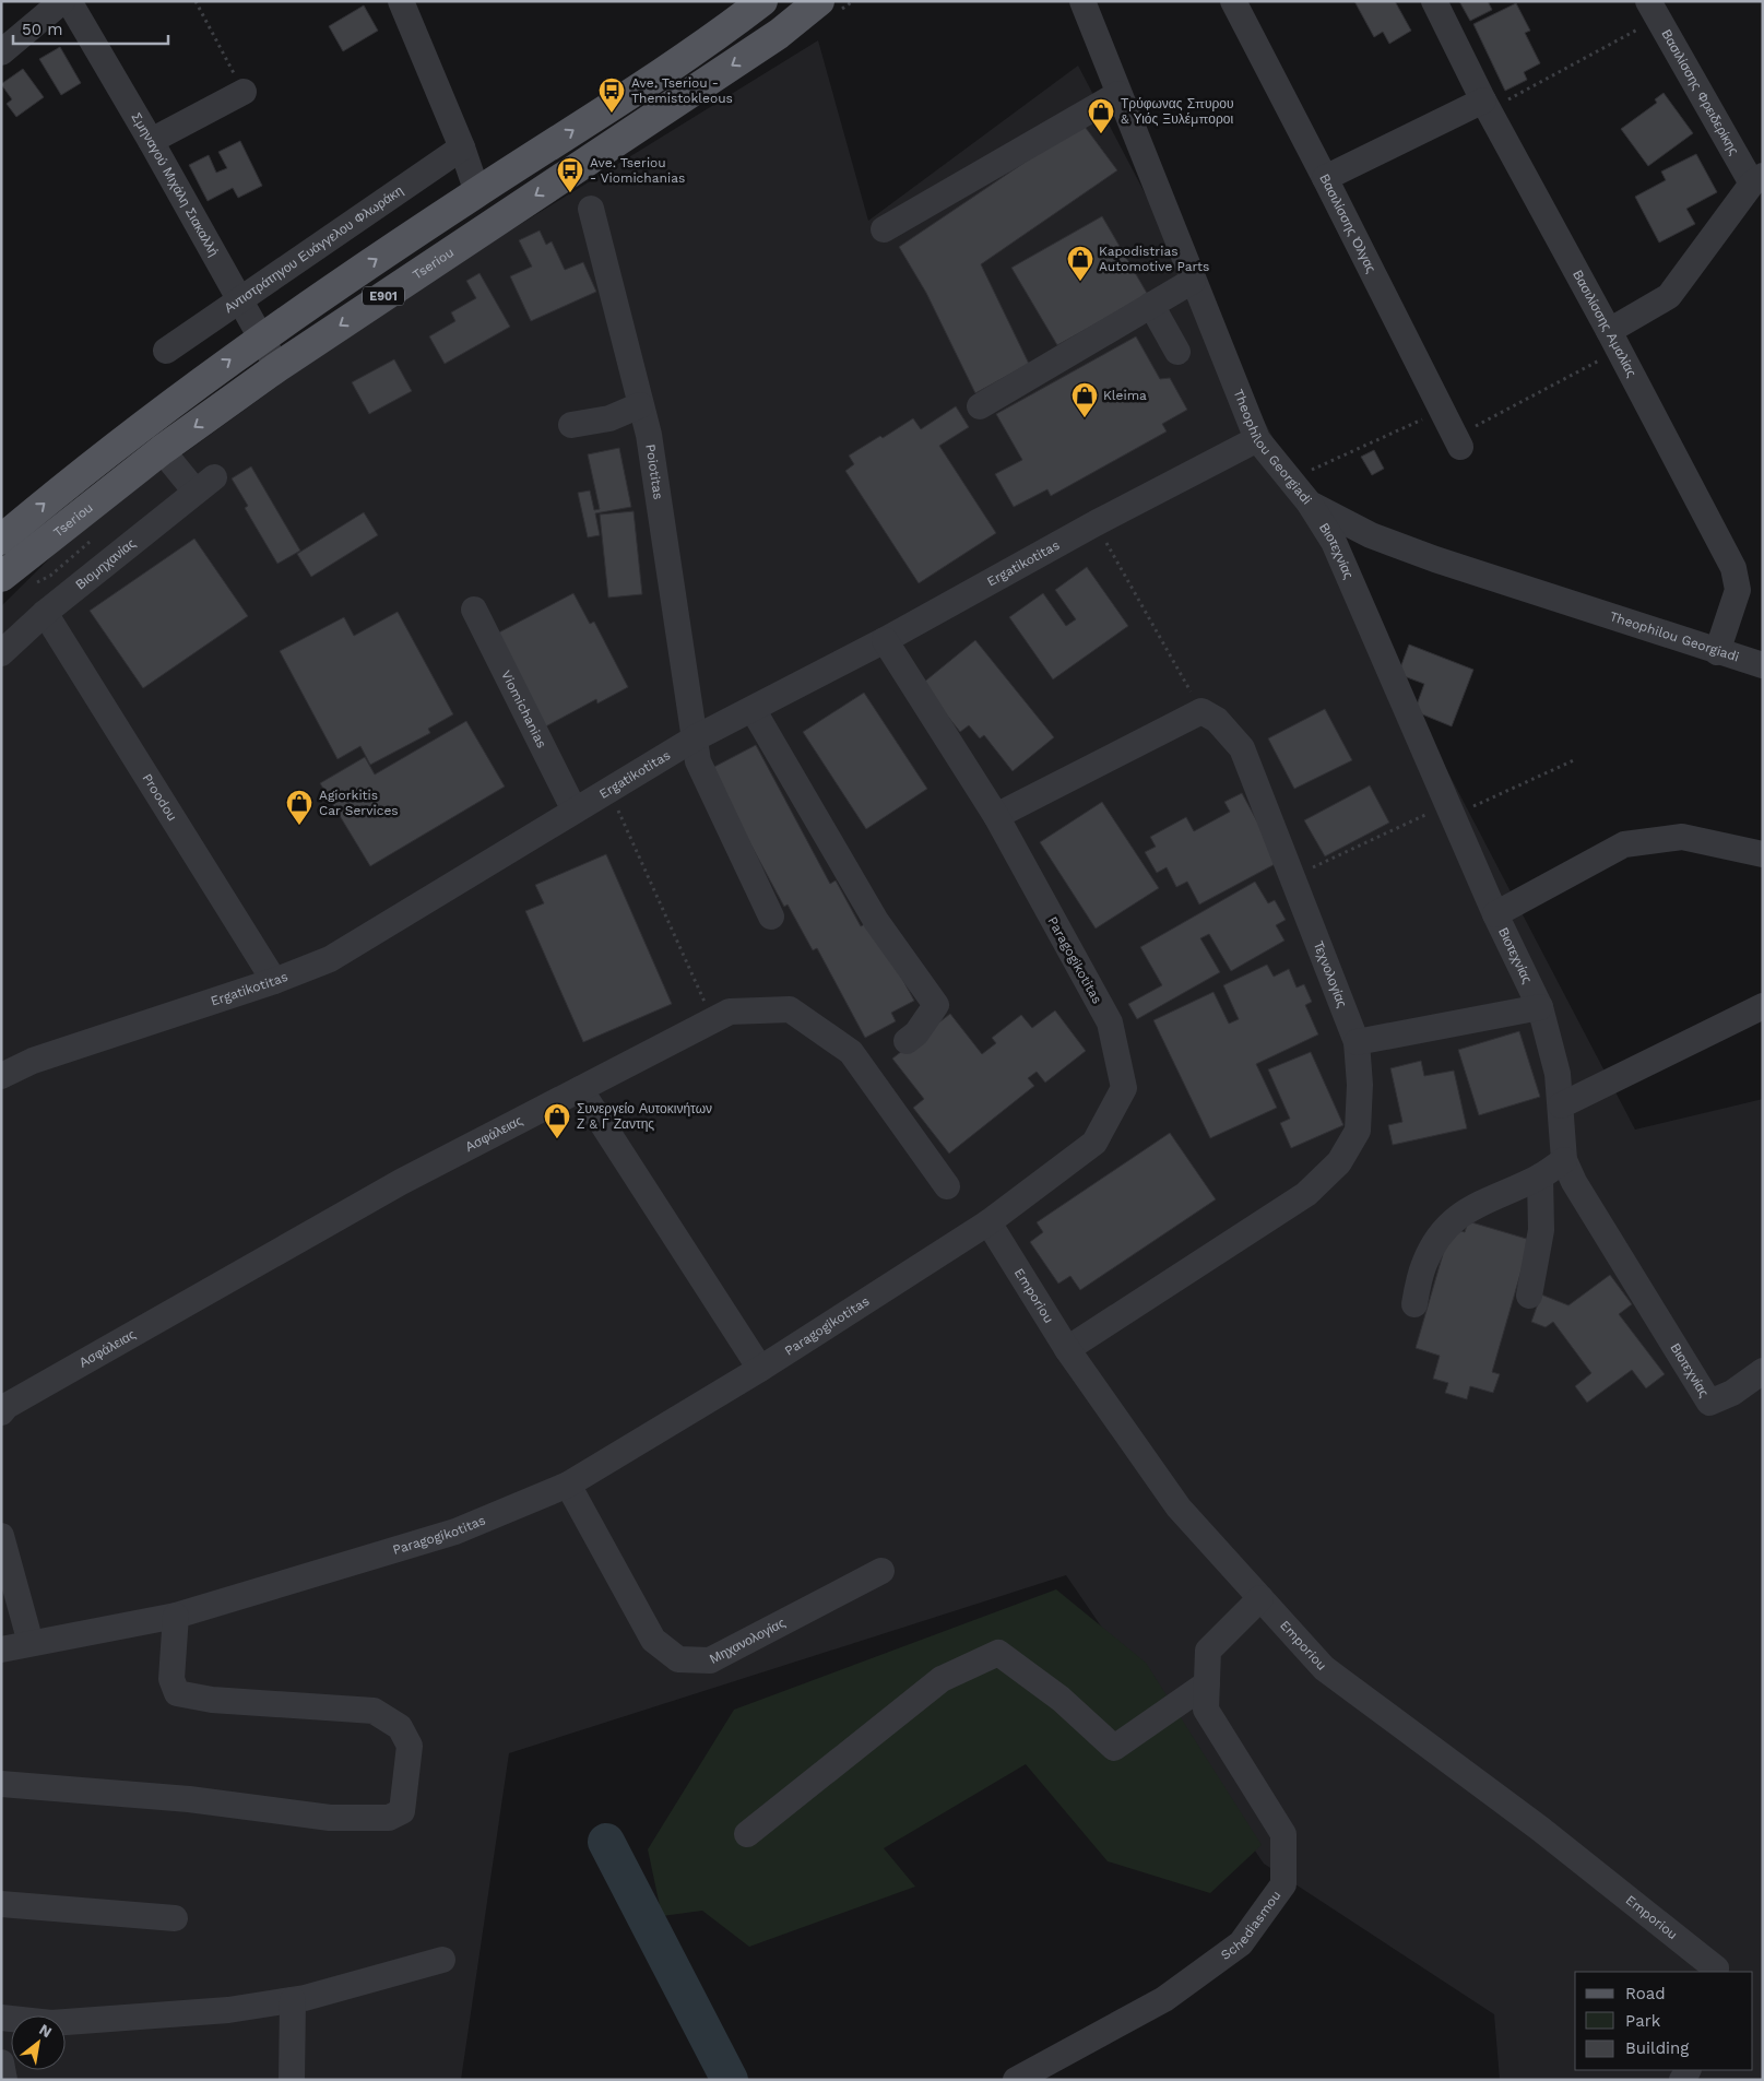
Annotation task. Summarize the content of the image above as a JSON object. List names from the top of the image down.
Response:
{
  "streets": {
    "main road": ["Tseriou", "E901"],
    "street": [
      "Βασιλίσσης Φρειδερίκης",
      "Σμηναγού Μιχάλη Σιακαλλή",
      "Βασιλίσσης Όλγας",
      "Αντιστράτηγου Ευάγγελου Φλωράκη",
      "Βασιλίσσης Αμαλίας",
      "Theophilou Georgiadi",
      "Poiotitas",
      "Βιοτεχνίας",
      "Βιομηχανίας",
      "Ergatikotitas",
      "Viomichanias",
      "Proodou",
      "Paragogikotitas",
      "Τεχνολογίας",
      "Ασφάλειας",
      "Emporiou",
      "Μηχανολογίας",
      "Schediasmou"
    ]
  },
  "crossings": [
    ["Σμηναγού Μιχάλη Σιακαλλή", "Αντιστράτηγου Ευάγγελου Φλωράκη"],
    ["Σμηναγού Μιχάλη Σιακαλλή", "Tseriou"],
    ["Σμηναγού Μιχάλη Σιακαλλή", "E901"],
    ["Tseriou", "Βιομηχανίας"],
    ["Βασιλίσσης Αμαλίας", "Theophilou Georgiadi"],
    ["Theophilou Georgiadi", "Βιοτεχνίας"],
    ["Theophilou Georgiadi", "Ergatikotitas"],
    ["Poiotitas", "Ergatikotitas"],
    ["Βιομηχανίας", "Proodou"],
    ["Ergatikotitas", "Viomichanias"],
    ["Ergatikotitas", "Proodou"],
    ["Ergatikotitas", "Paragogikotitas"],
    ["Paragogikotitas", "Emporiou"],
    ["Paragogikotitas", "Μηχανολογίας"],
    ["Τεχνολογίας", "Emporiou"],
    ["Emporiou", "Schediasmou"]
  ],
  "places": {
    "bus stop": ["Ave. Tseriou - Themistokleous", "Ave. Tseriou - Viomichanias"],
    "shop": [
      "Τρύφωνας Σπυρου & Υιός Ξυλέμποροι",
      "Kapodistrias Automotive Parts",
      "Kleima",
      "Agiorkitis Car Services",
      "Συνεργείο Αυτοκινήτων Ζ & Γ Ζαντης"
    ]
  },
  "legend": ["Road", "Park", "Building"],
  "scale_bar": "50 m",
  "north": "top right"
}
